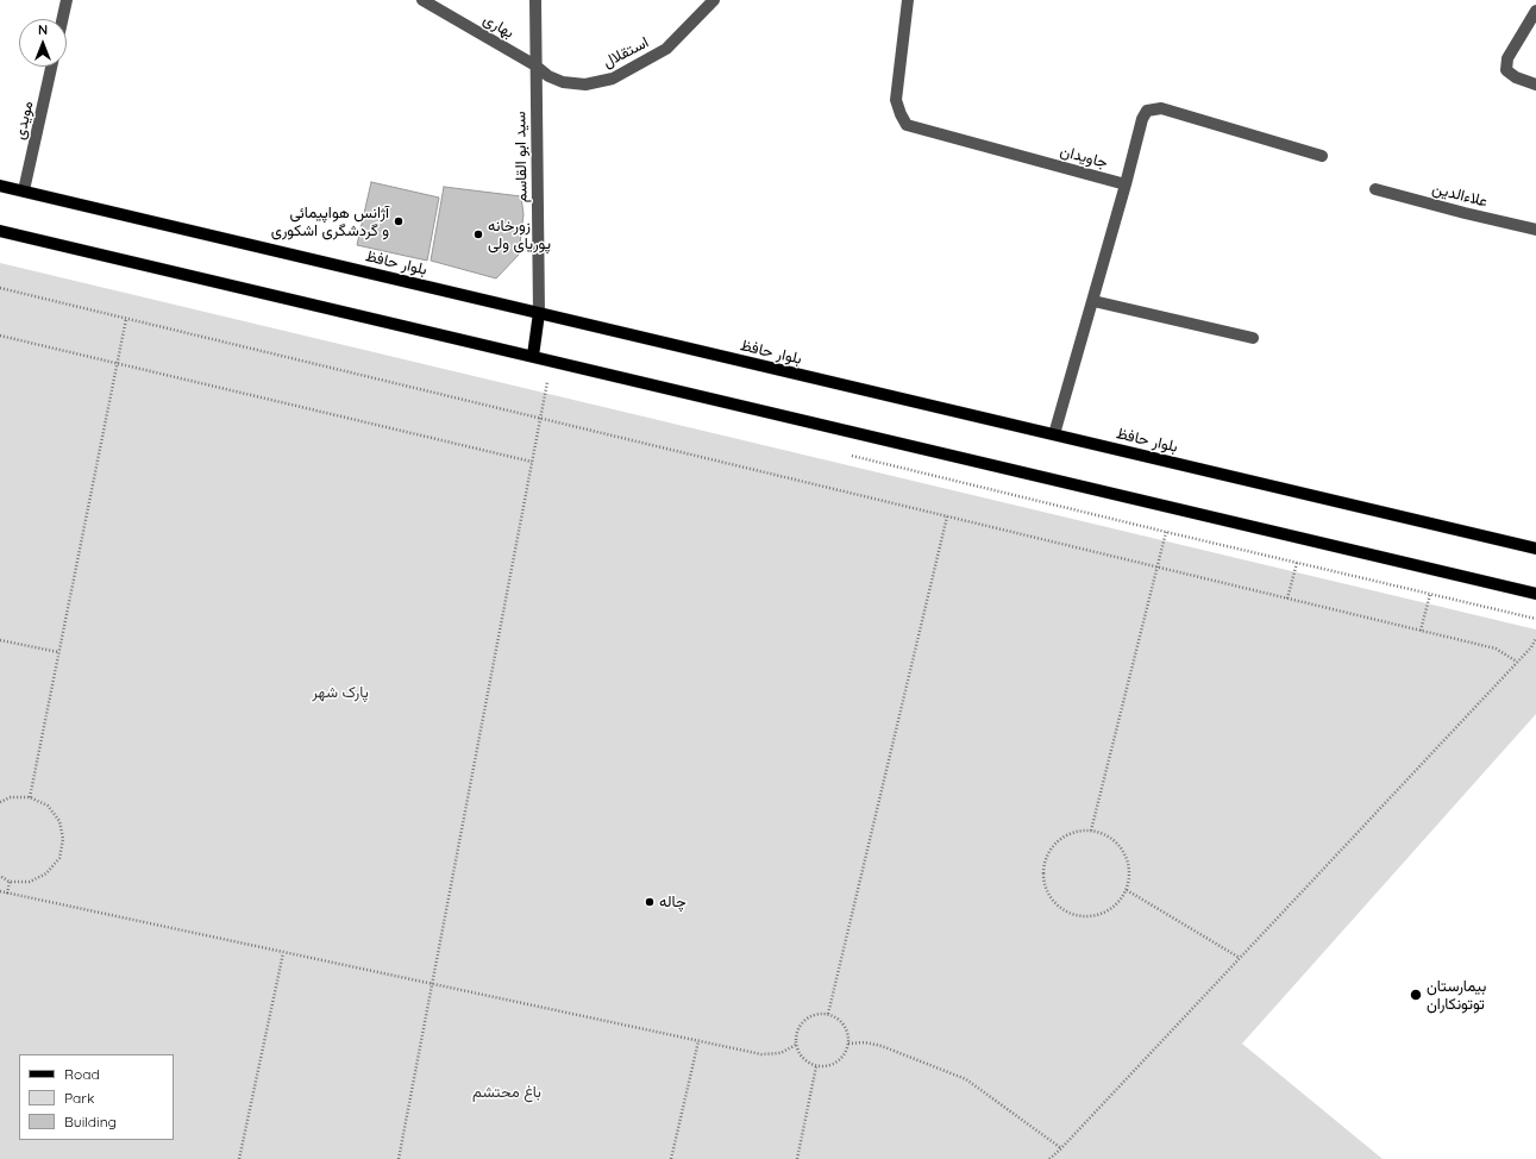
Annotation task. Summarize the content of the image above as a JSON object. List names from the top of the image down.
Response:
{
  "streets": {
    "main road": ["بلوار حافظ"],
    "street": [
      "بهاری",
      "استقلال",
      "مویدی",
      "سید ابو القاسم",
      "جاویدان",
      "علاءالدین"
    ]
  },
  "crossings": [
    ["بهاری", "استقلال"],
    ["بهاری", "سید ابو القاسم"],
    ["استقلال", "سید ابو القاسم"],
    ["مویدی", "بلوار حافظ"],
    ["سید ابو القاسم", "بلوار حافظ"]
  ],
  "parks": ["پارک شهر", "باغ محتشم"],
  "places": [
    "آژانس هواپیمائی و گردشگری اشکوری",
    "زورخانه پوریای ولی",
    "چاله",
    "بیمارستان توتونکاران"
  ],
  "legend": ["Road", "Park", "Building"],
  "north": "top"
}
